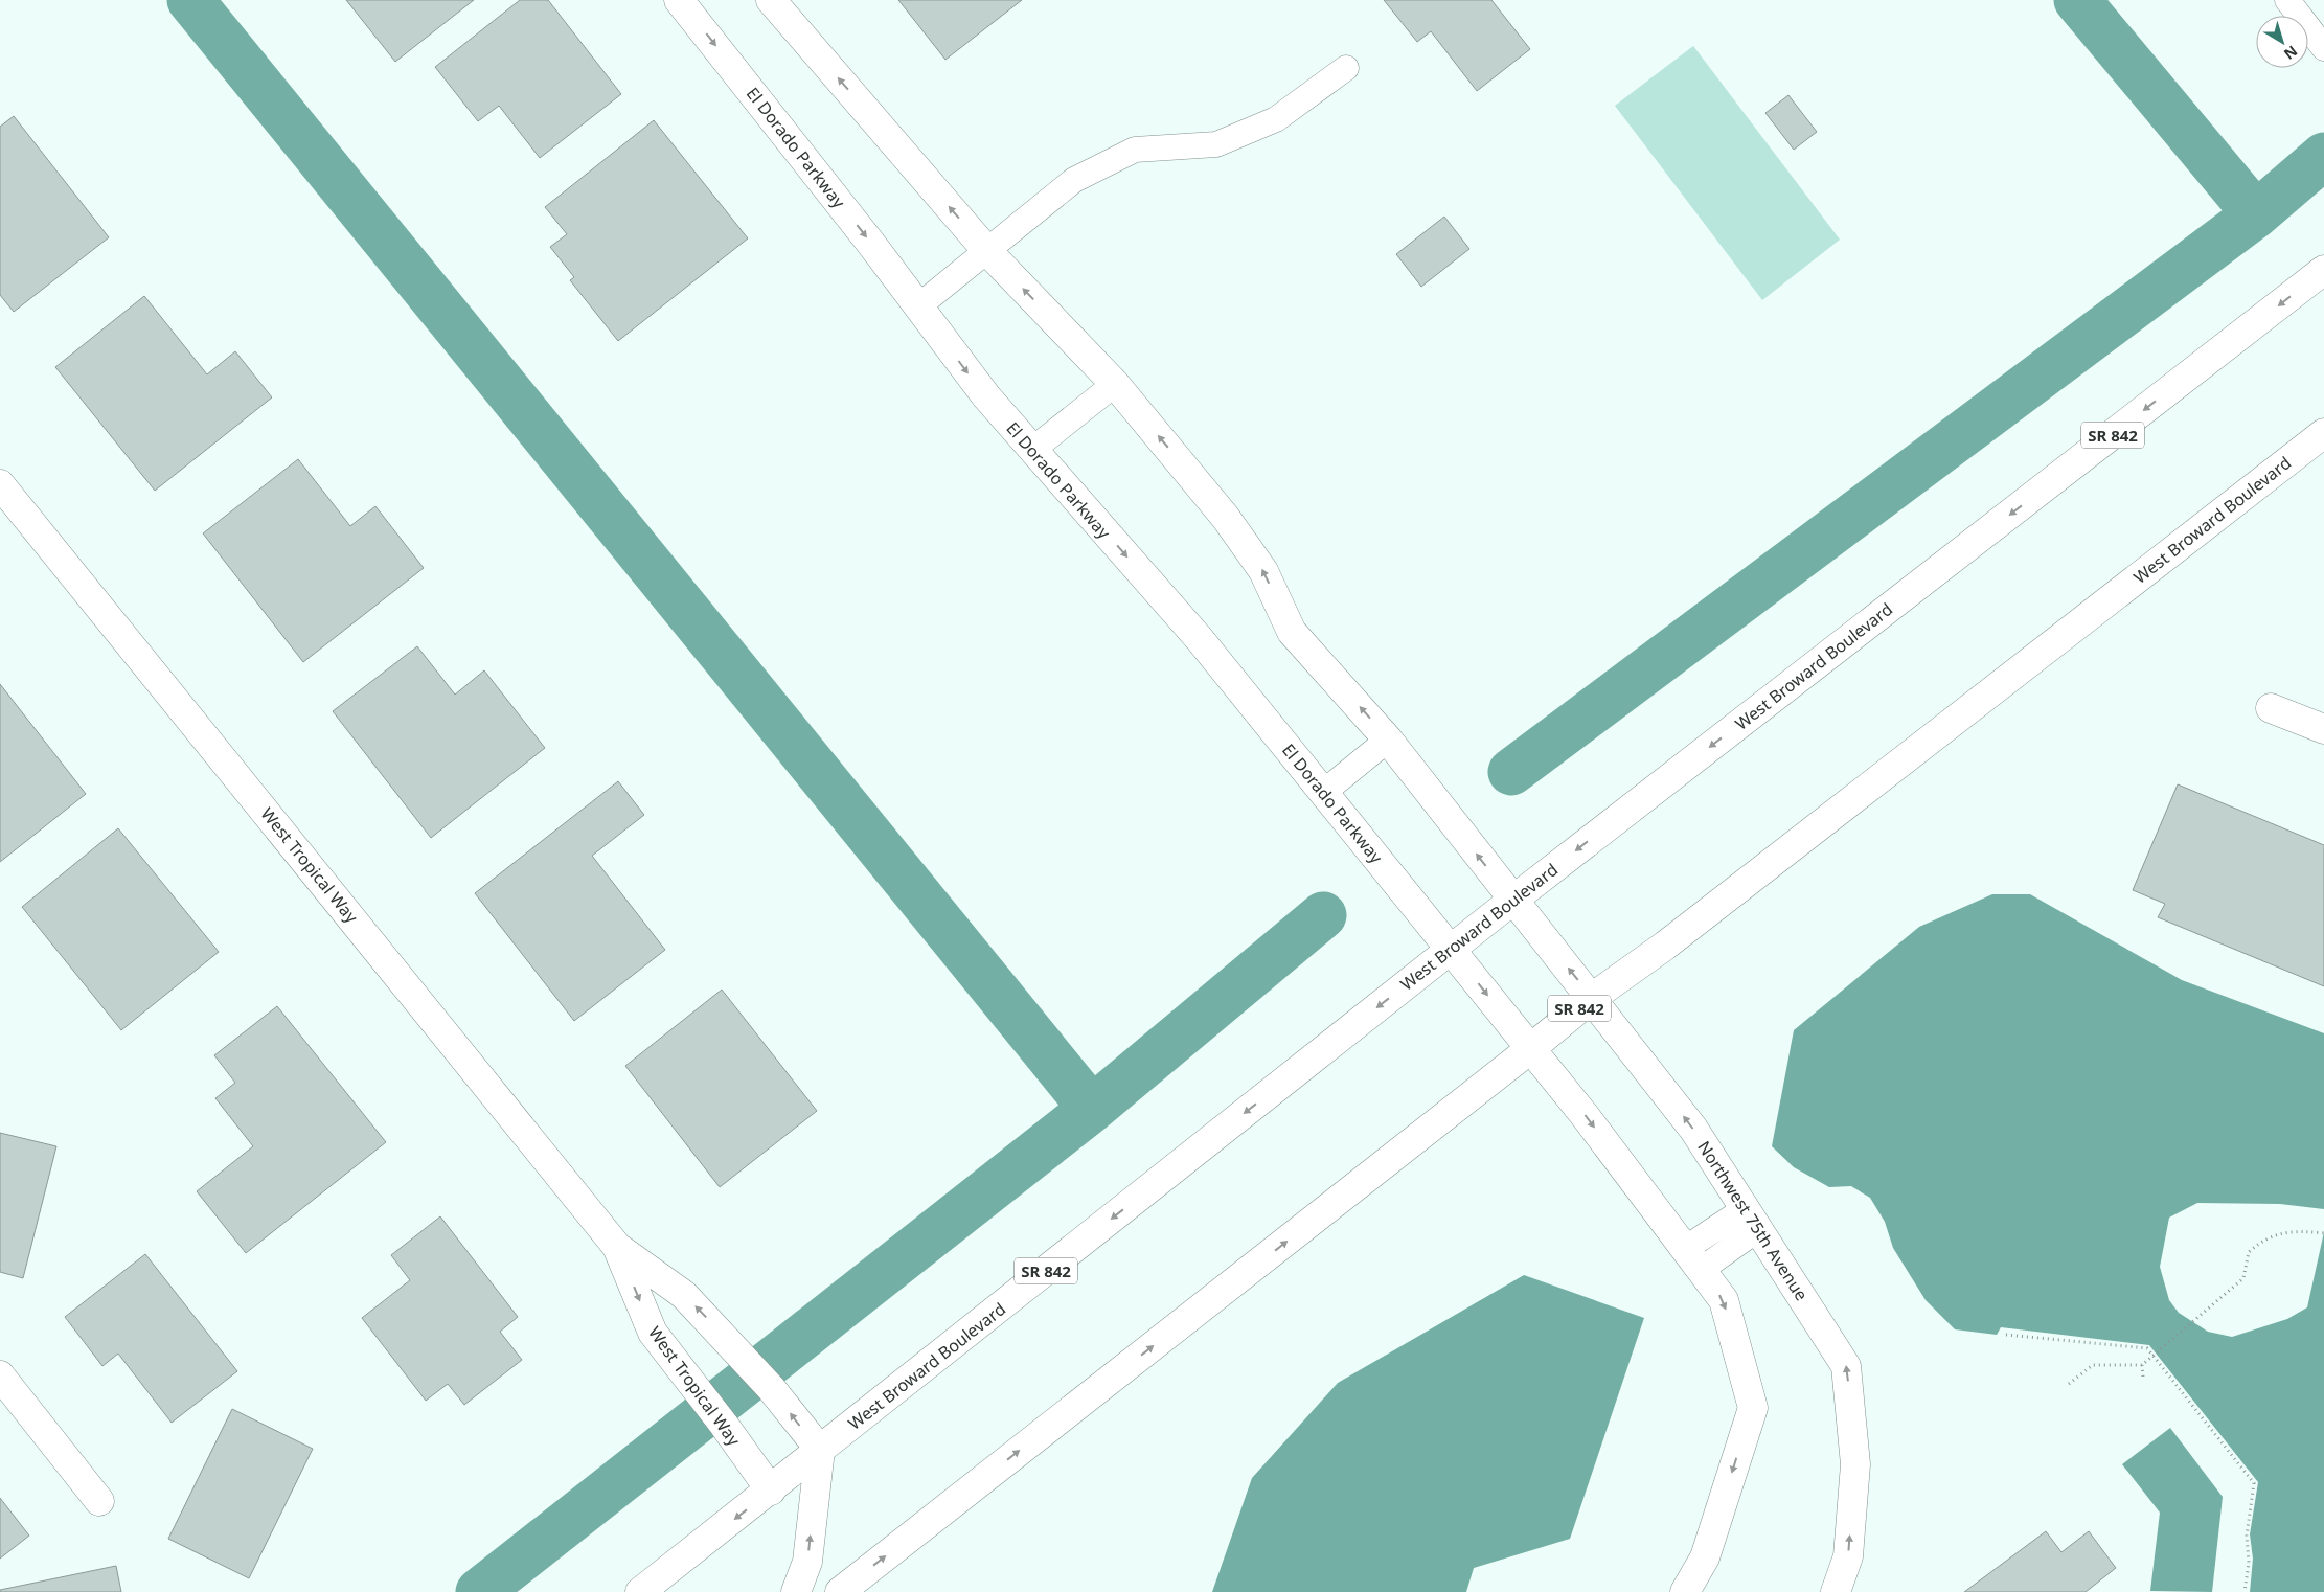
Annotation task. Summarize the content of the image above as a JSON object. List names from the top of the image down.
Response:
{
  "streets": {
    "street": [
      "El Dorado Parkway",
      "SR 842",
      "West Broward Boulevard",
      "West Tropical Way",
      "Northwest 75th Avenue"
    ]
  },
  "crossings": [
    ["El Dorado Parkway", "West Broward Boulevard"],
    ["West Broward Boulevard", "West Tropical Way"],
    ["West Broward Boulevard", "Northwest 75th Avenue"]
  ],
  "north": "bottom right"
}
